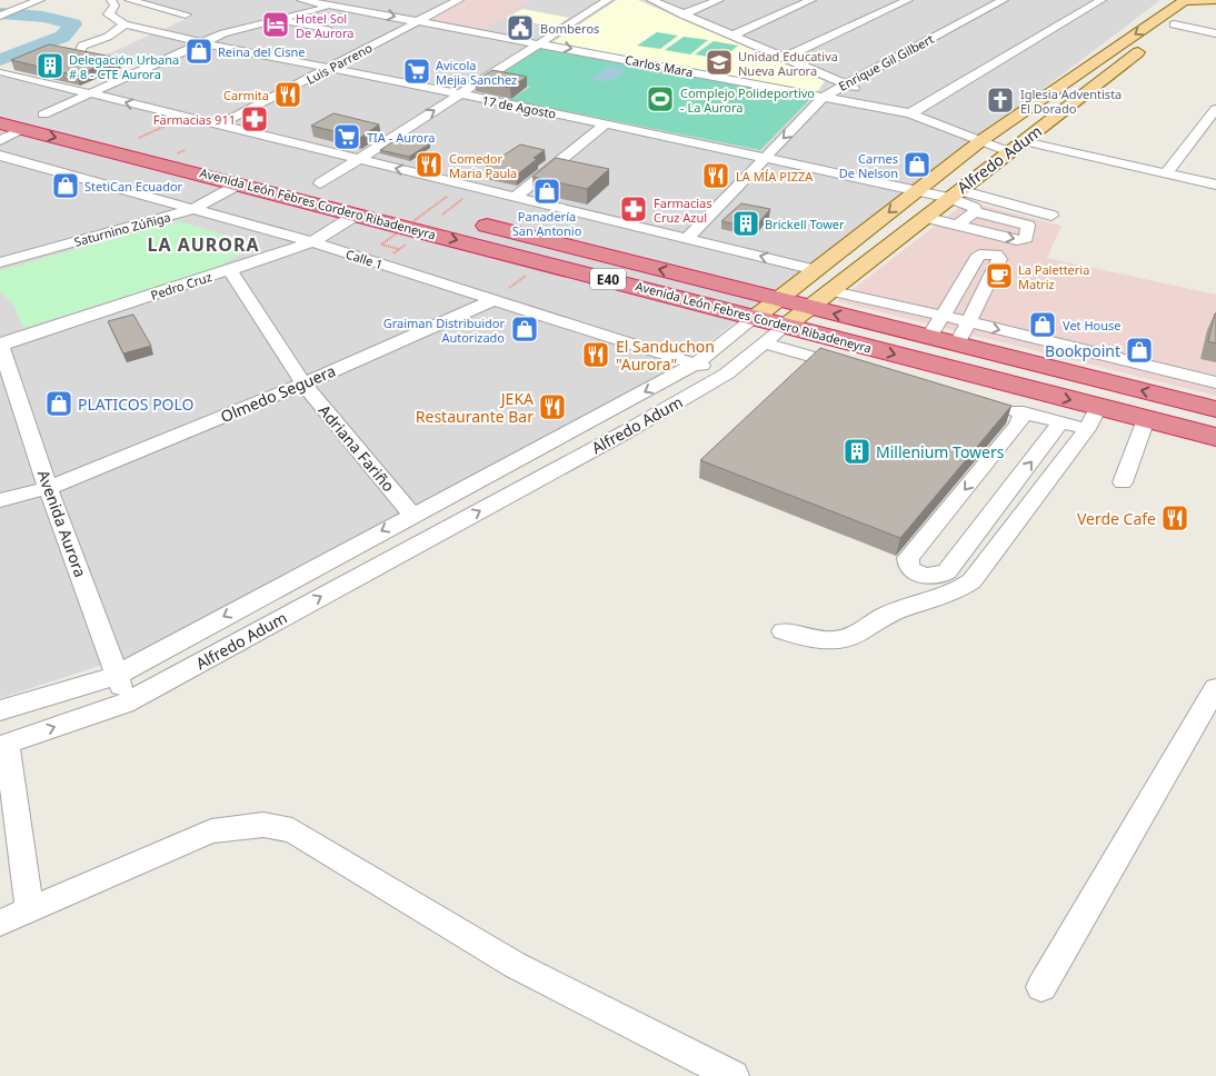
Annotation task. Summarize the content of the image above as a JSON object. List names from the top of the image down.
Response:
{
  "streets": {
    "highway": ["Avenida León Febres Cordero Ribadeneyra", "E40"],
    "main road": ["Alfredo Adum"],
    "street": [
      "Enrique Gil Gilbert",
      "Luis Parreno",
      "Carlos Mara",
      "17 de Agosto",
      "Saturnino Zúñiga",
      "Calle 1",
      "Pedro Cruz",
      "Olmedo Seguera",
      "Adriana Fariño",
      "Avenida Aurora"
    ]
  },
  "crossings": [
    ["Enrique Gil Gilbert", "Carlos Mara"],
    ["Enrique Gil Gilbert", "17 de Agosto"],
    ["Luis Parreno", "Carlos Mara"],
    ["Luis Parreno", "17 de Agosto"],
    ["Carlos Mara", "Alfredo Adum"],
    ["17 de Agosto", "Alfredo Adum"],
    ["Alfredo Adum", "Avenida León Febres Cordero Ribadeneyra"],
    ["Alfredo Adum", "Calle 1"],
    ["Alfredo Adum", "Adriana Fariño"],
    ["Alfredo Adum", "Avenida Aurora"],
    ["Avenida León Febres Cordero Ribadeneyra", "Saturnino Zúñiga"],
    ["Avenida León Febres Cordero Ribadeneyra", "Pedro Cruz"],
    ["Saturnino Zúñiga", "Calle 1"],
    ["Calle 1", "Pedro Cruz"],
    ["Calle 1", "Olmedo Seguera"],
    ["Pedro Cruz", "Adriana Fariño"],
    ["Pedro Cruz", "Avenida Aurora"],
    ["Olmedo Seguera", "Adriana Fariño"],
    ["Olmedo Seguera", "Avenida Aurora"]
  ],
  "districts": ["LA AURORA"],
  "places": {
    "hotel": ["Hotel Sol De Aurora"],
    "public building": ["Bomberos"],
    "shop": [
      "Reina del Cisne",
      "Carnes De Nelson",
      "StetiCan Ecuador",
      "Panadería San Antonio",
      "Vet House",
      "Graiman Distribuidor Autorizado",
      "Bookpoint",
      "PLATICOS POLO"
    ],
    "school or university": ["Unidad Educativa Nueva Aurora"],
    "building": ["Delegación Urbana # 8 - CTE Aurora", "Brickell Tower", "Millenium Towers"],
    "supermarket": ["Avicola Mejia Sanchez", "TIA - Aurora"],
    "restaurant": [
      "Carmita",
      "Comedor Maria Paula",
      "LA MÍA PIZZA",
      "El Sanduchon \"Aurora\"",
      "JEKA Restaurante Bar",
      "Verde Cafe"
    ],
    "sports": ["Complejo Polideportivo - La Aurora"],
    "church": ["Iglesia Adventista El Dorado"],
    "pharmacy": ["Farmacias 911", "Farmacias Cruz Azul"],
    "cafe": ["La Paletteria Matriz"]
  }
}
